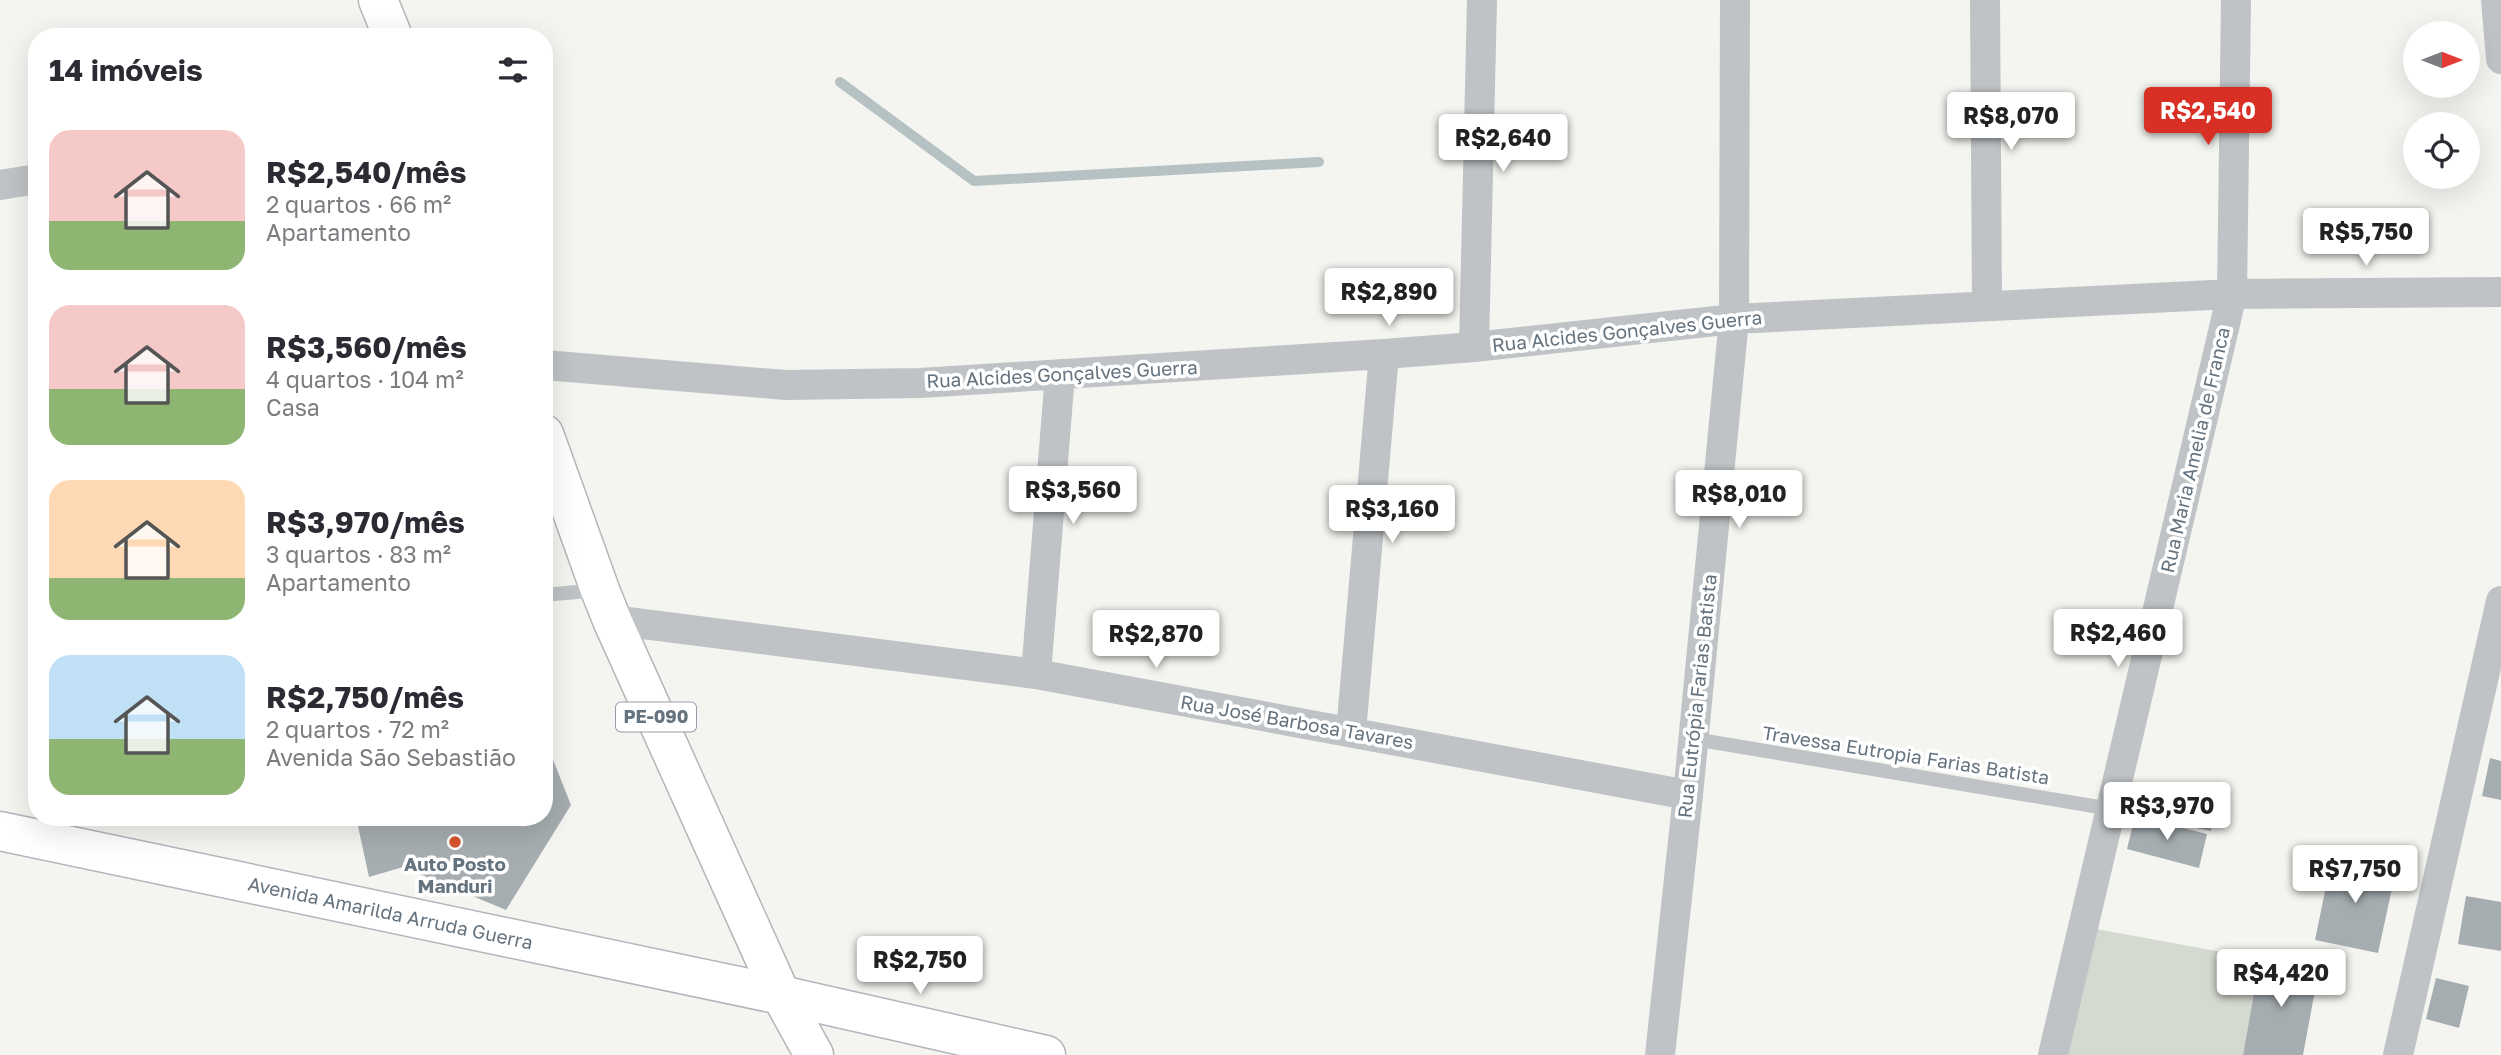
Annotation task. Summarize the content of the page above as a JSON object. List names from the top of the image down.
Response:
{
  "streets": {
    "main road": ["PE-090", "Avenida Amarilda Arruda Guerra"],
    "street": [
      "Rua Alcides Gonçalves Guerra",
      "Rua Maria Amelia de Franca",
      "Rua Eutrópia Farias Batista",
      "Rua José Barbosa Tavares"
    ],
    "lane": ["Travessa Eutropia Farias Batista"]
  },
  "crossings": [
    ["Rua Alcides Gonçalves Guerra", "Rua Maria Amelia de Franca"],
    ["Rua Alcides Gonçalves Guerra", "Rua Eutrópia Farias Batista"],
    ["Rua Maria Amelia de Franca", "Travessa Eutropia Farias Batista"],
    ["Rua Eutrópia Farias Batista", "Rua José Barbosa Tavares"],
    ["Rua Eutrópia Farias Batista", "Travessa Eutropia Farias Batista"],
    ["PE-090", "Rua José Barbosa Tavares"],
    ["PE-090", "Avenida Amarilda Arruda Guerra"]
  ],
  "places": ["Auto Posto Manduri"],
  "north": "right",
  "page": {
    "heading": "14 imóveis",
    "price": [
      "R$2,540",
      "R$8,070",
      "R$2,640",
      "R$5,750",
      "R$2,890",
      "R$3,560",
      "R$8,010",
      "R$3,160",
      "R$2,460",
      "R$2,870",
      "R$3,970",
      "R$7,750",
      "R$2,750",
      "R$4,420"
    ],
    "list": [
      {
        "name": "R$2,540/mês",
        "note": "2 quartos · 66 m² · Apartamento"
      },
      {
        "name": "R$3,560/mês",
        "note": "4 quartos · 104 m² · Casa"
      },
      {
        "name": "R$3,970/mês",
        "note": "3 quartos · 83 m² · Apartamento"
      },
      {
        "name": "R$2,750/mês",
        "note": "2 quartos · 72 m² · Avenida São Sebastião"
      }
    ]
  }
}
